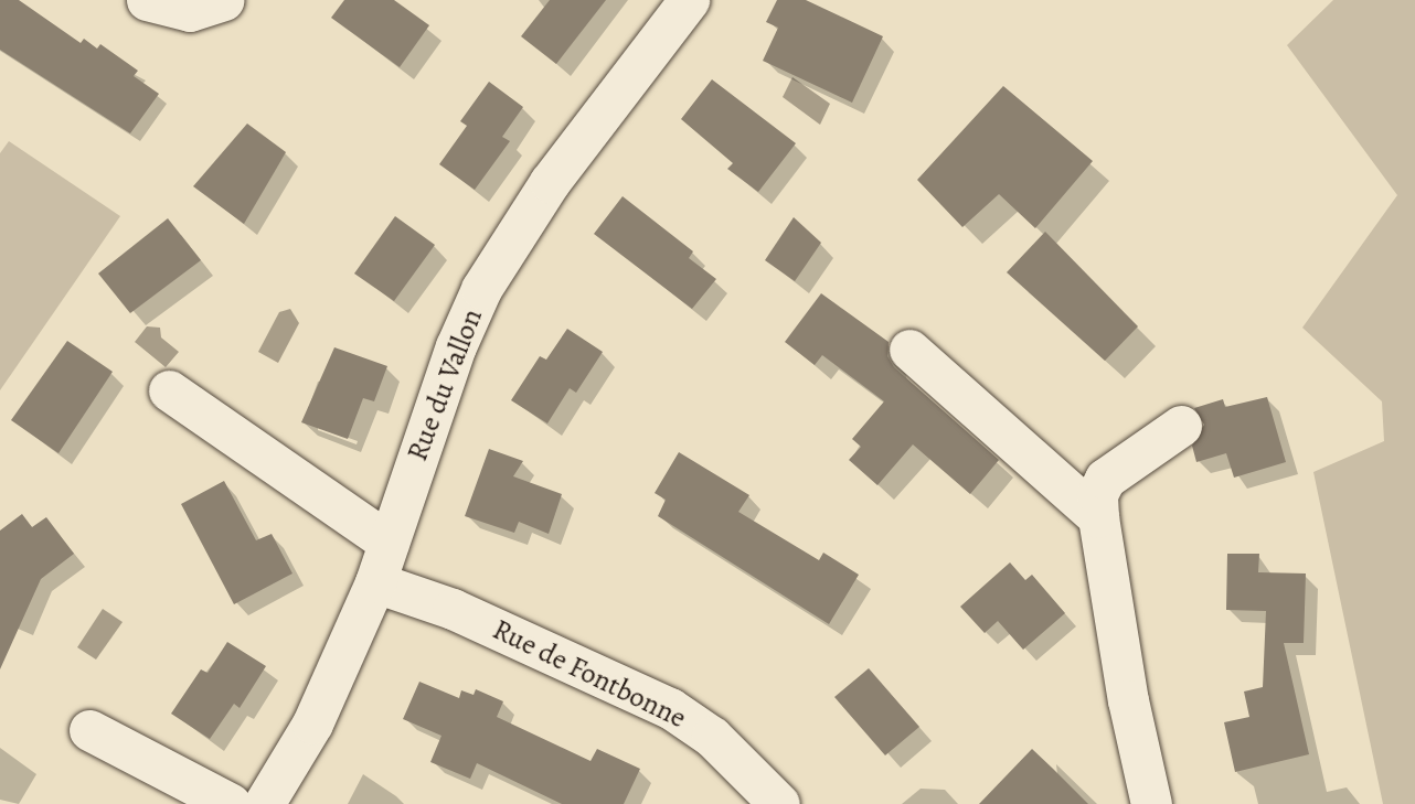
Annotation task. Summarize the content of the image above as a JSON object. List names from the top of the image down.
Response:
{
  "streets": {
    "street": ["Rue du Vallon", "Rue de Fontbonne"]
  },
  "crossings": [
    ["Rue du Vallon", "Rue de Fontbonne"]
  ]
}
